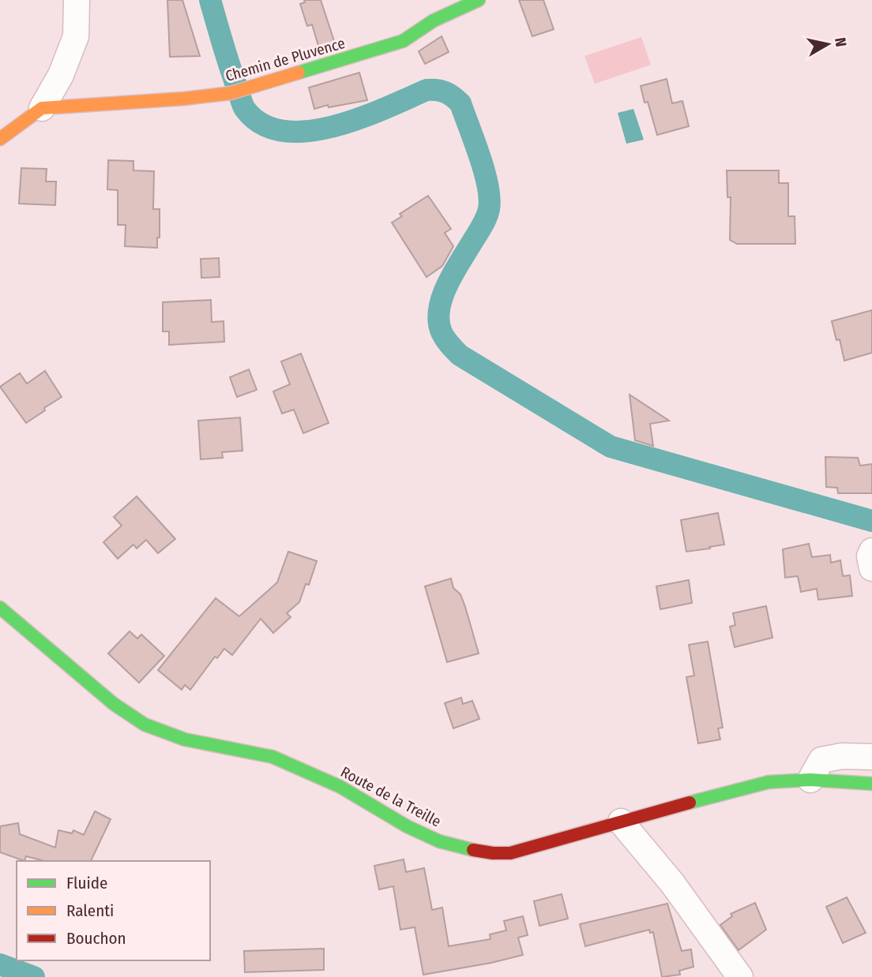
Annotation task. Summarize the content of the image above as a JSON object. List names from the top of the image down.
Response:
{
  "streets": {
    "street": ["Chemin de Pluvence", "Route de la Treille"]
  },
  "legend": ["Fluide", "Ralenti", "Bouchon"],
  "north": "right"
}
